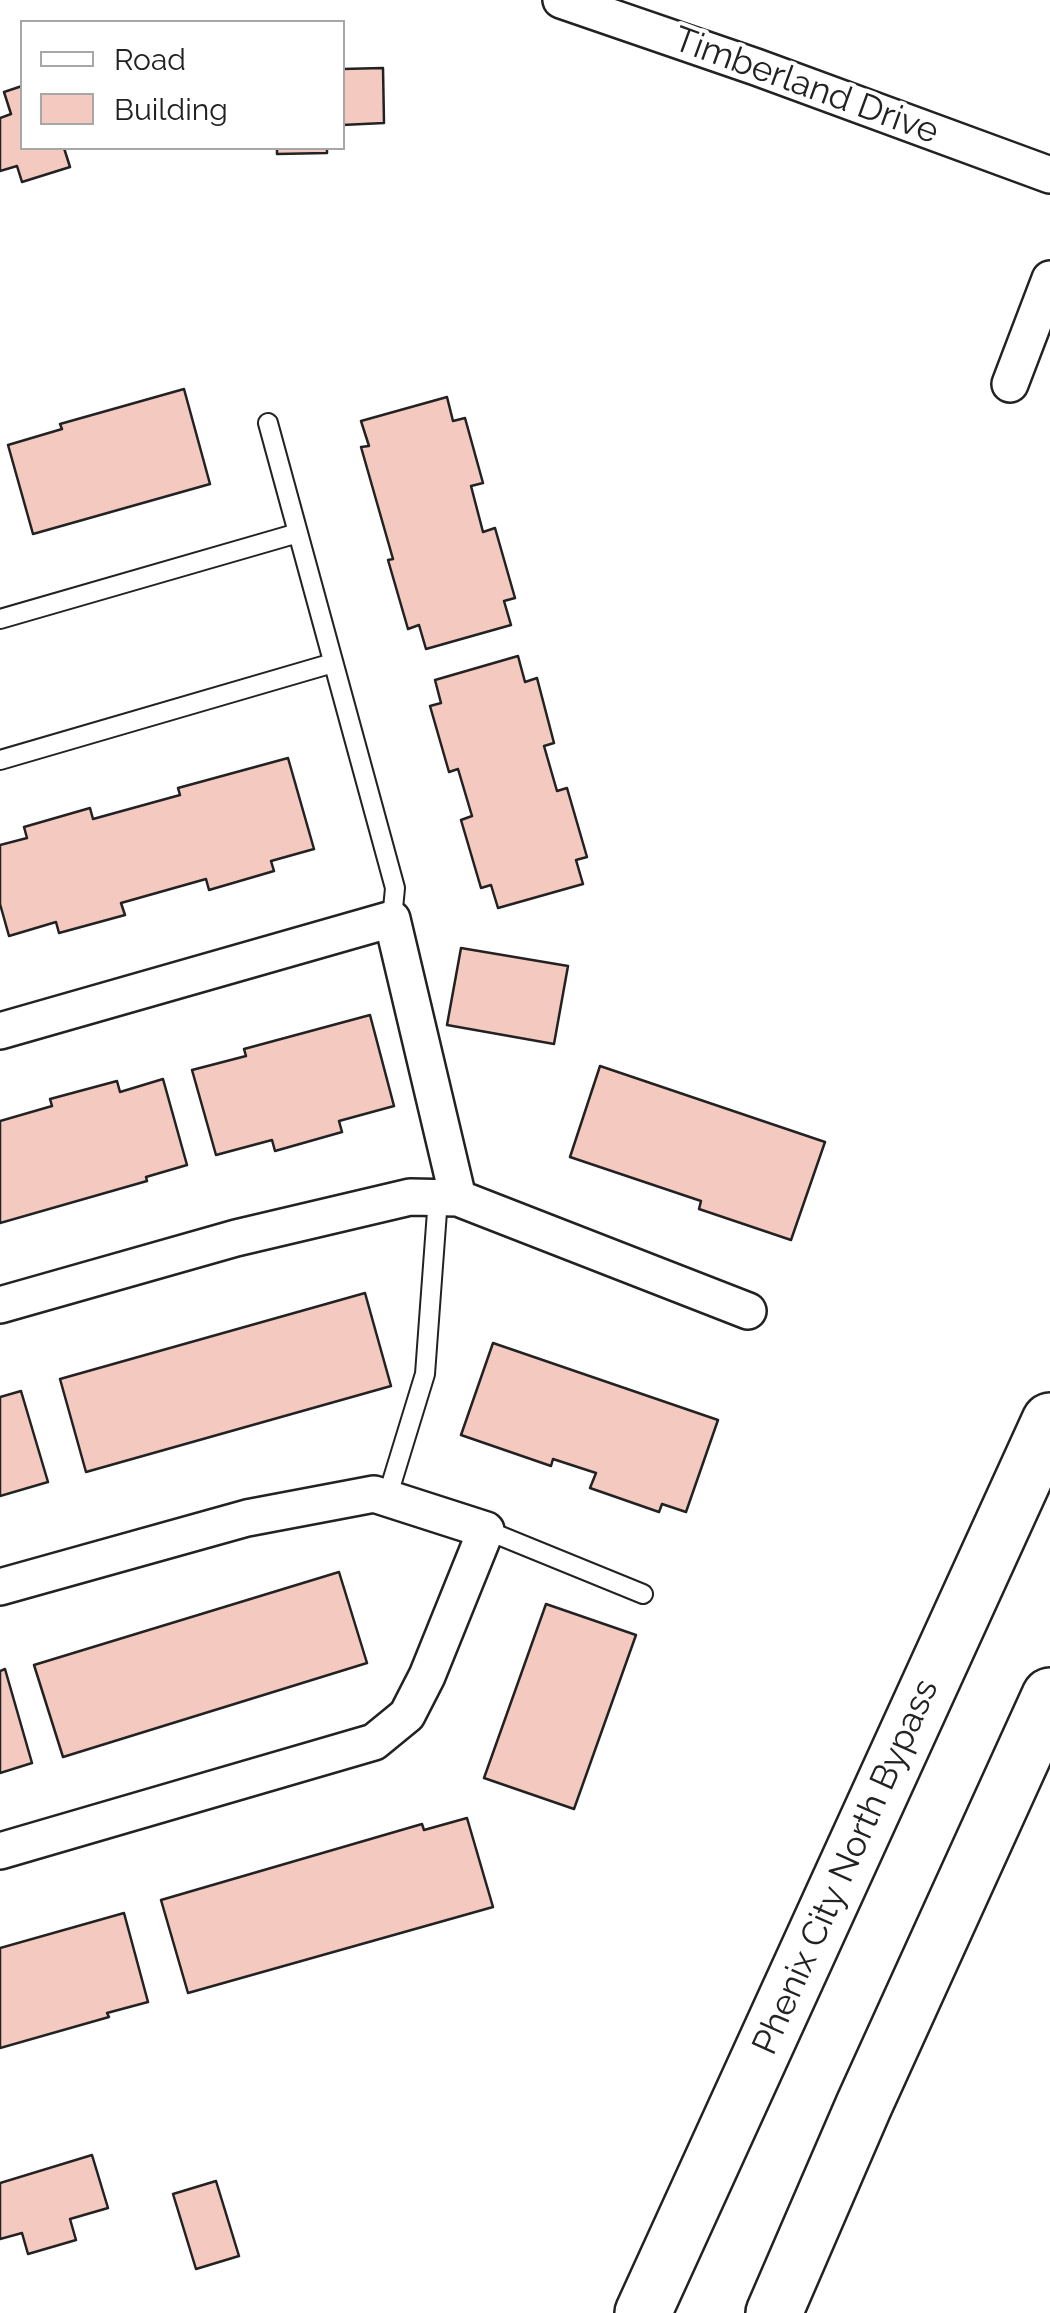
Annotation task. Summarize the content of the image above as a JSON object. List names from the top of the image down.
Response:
{
  "streets": {
    "highway": ["Phenix City North Bypass"],
    "street": ["Timberland Drive"]
  },
  "legend": ["Road", "Building"]
}
